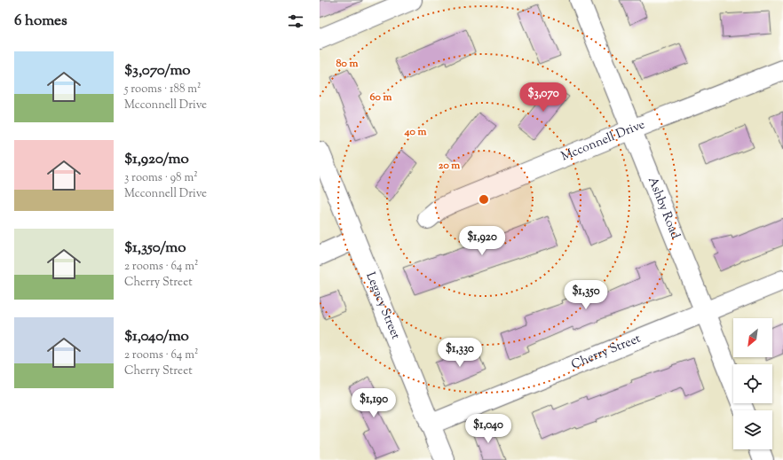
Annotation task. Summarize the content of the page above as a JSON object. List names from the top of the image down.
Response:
{
  "streets": {
    "street": [
      "Mcconnell Drive",
      "Ashby Road",
      "Legacy Street",
      "Cherry Street"
    ]
  },
  "crossings": [
    ["Mcconnell Drive", "Ashby Road"],
    ["Ashby Road", "Cherry Street"],
    ["Legacy Street", "Cherry Street"]
  ],
  "north": "bottom left",
  "page": {
    "heading": "6 homes",
    "list": [
      {
        "name": "$3,070/mo",
        "note": "5 rooms · 188 m² · Mcconnell Drive"
      },
      {
        "name": "$1,920/mo",
        "note": "3 rooms · 98 m² · Mcconnell Drive"
      },
      {
        "name": "$1,350/mo",
        "note": "2 rooms · 64 m² · Cherry Street"
      },
      {
        "name": "$1,040/mo",
        "note": "2 rooms · 64 m² · Cherry Street"
      }
    ],
    "price": [
      "$3,070",
      "$1,920",
      "$1,350",
      "$1,330",
      "$1,190",
      "$1,040"
    ]
  },
  "rings": [
    "80 m",
    "60 m",
    "40 m",
    "20 m"
  ]
}
